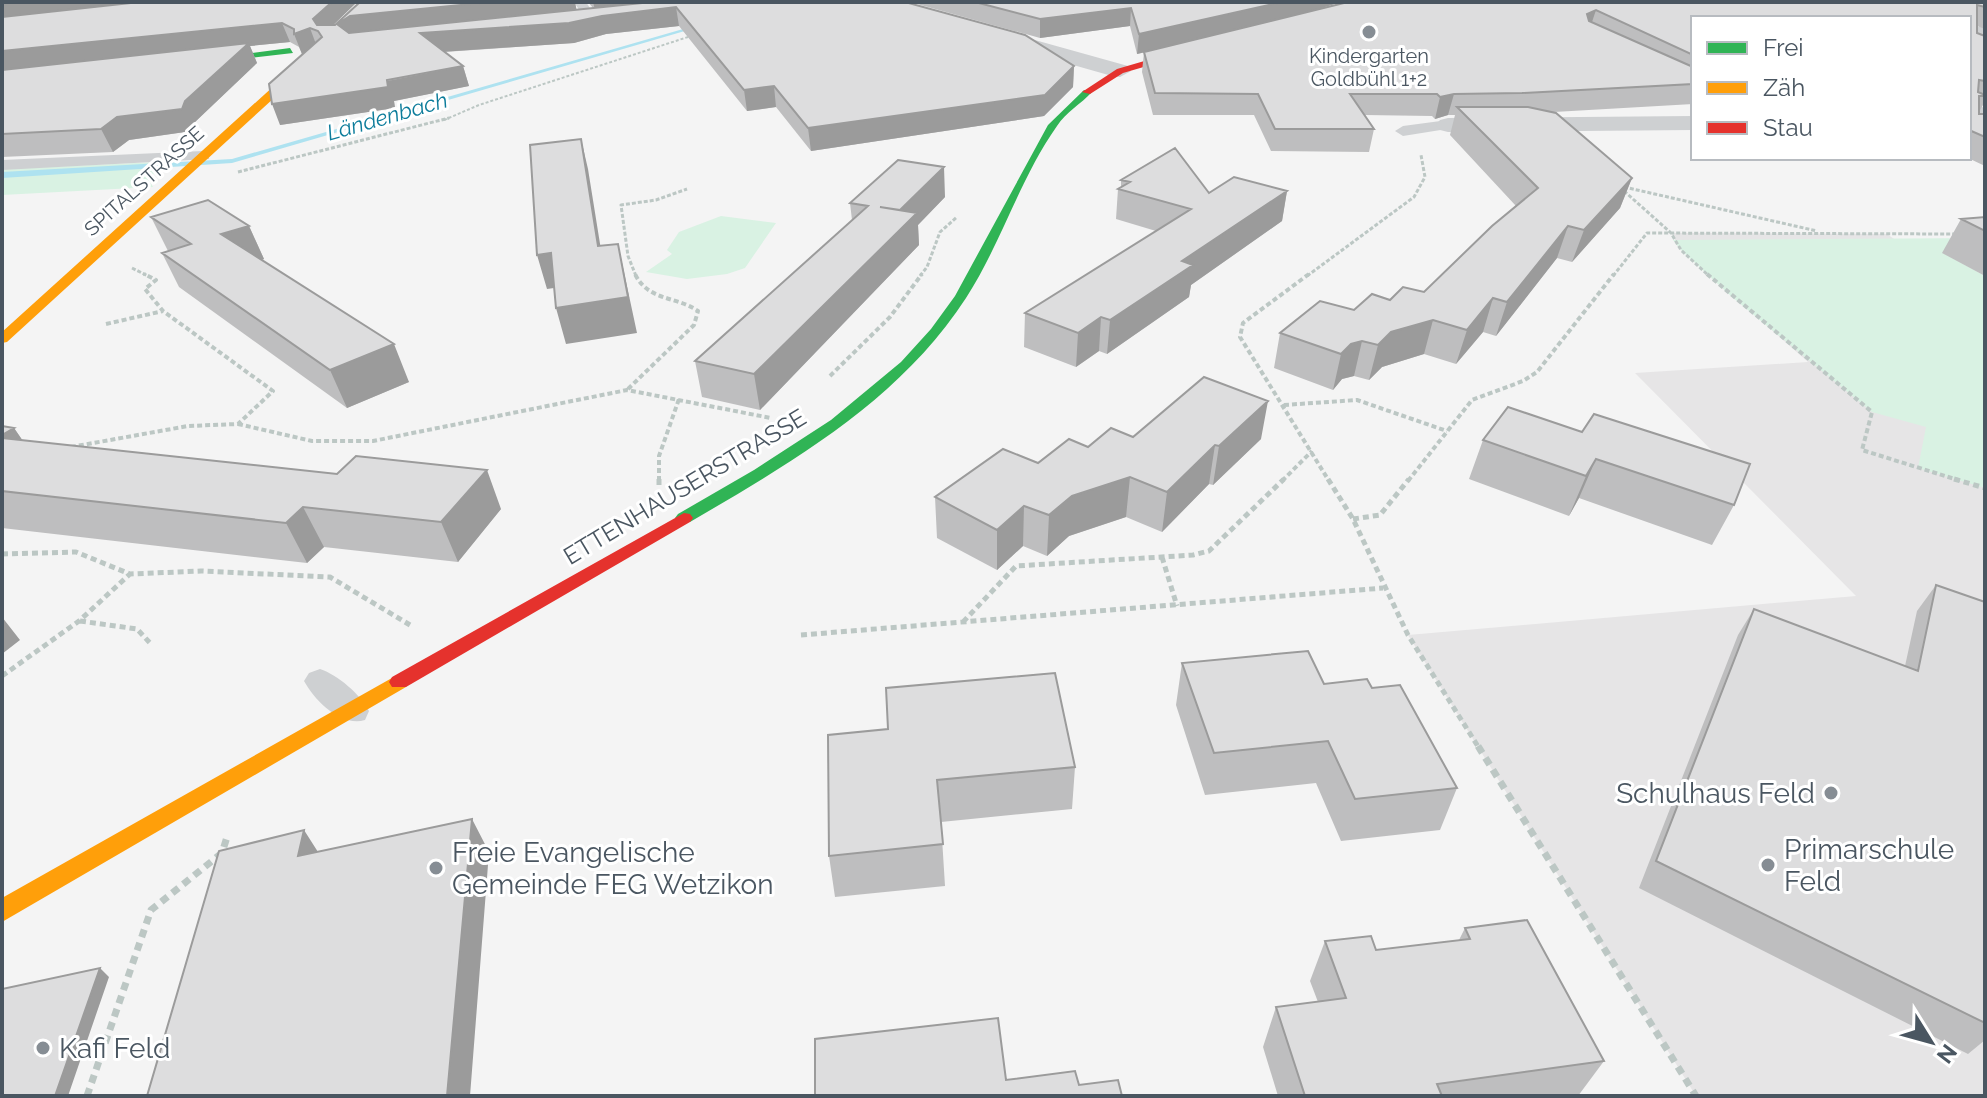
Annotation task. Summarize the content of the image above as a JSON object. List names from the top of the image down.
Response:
{
  "streets": {
    "street": ["SPITALSTRASSE", "ETTENHAUSERSTRASSE"]
  },
  "water": ["Ländenbach"],
  "places": [
    "Kindergarten Goldbühl 1+2",
    "Schulhaus Feld",
    "Primarschule Feld",
    "Freie Evangelische Gemeinde FEG Wetzikon",
    "Kafi Feld"
  ],
  "legend": ["Frei", "Zäh", "Stau"],
  "north": "bottom right"
}
